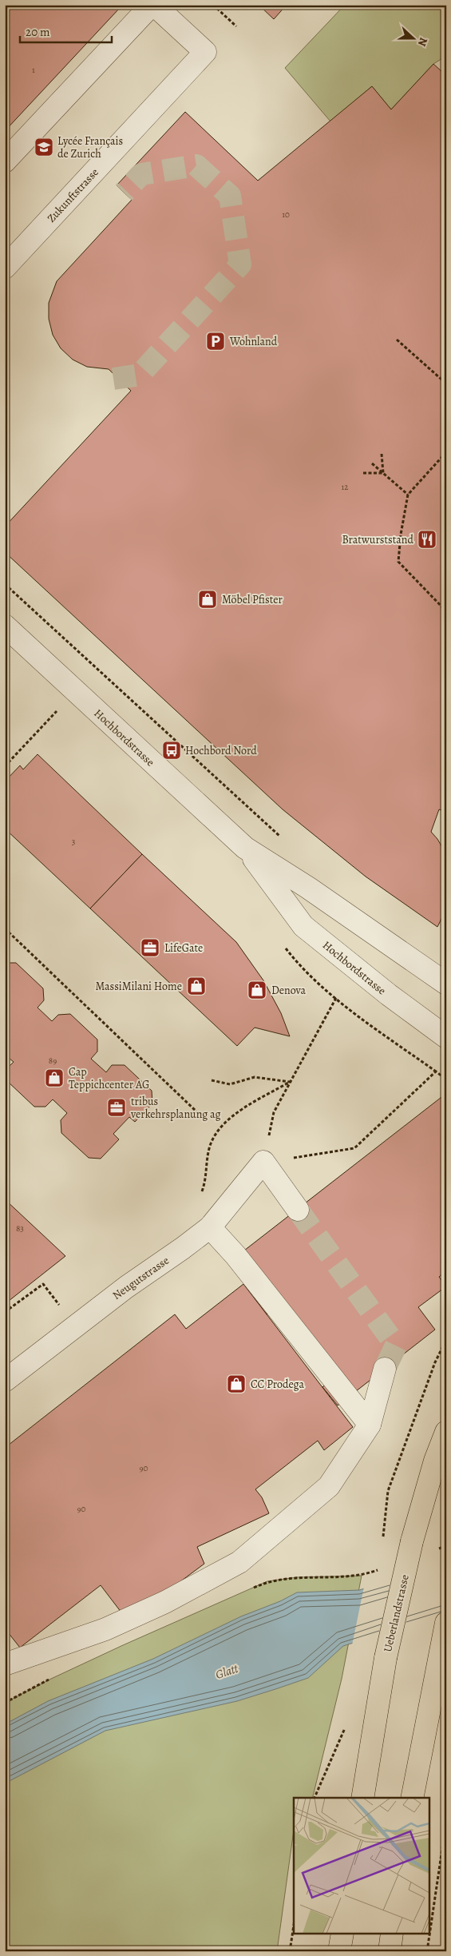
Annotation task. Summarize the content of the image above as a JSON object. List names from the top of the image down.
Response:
{
  "streets": {
    "main road": ["Ueberlandstrasse"],
    "street": ["Zukunftstrasse", "Hochbordstrasse", "Neugutstrasse"]
  },
  "water": ["Glatt"],
  "places": {
    "school or university": ["Lycée Français de Zurich"],
    "parking": ["Wohnland"],
    "restaurant": ["Bratwurststand"],
    "shop": [
      "Möbel Pfister",
      "MassiMilani Home",
      "Denova",
      "Cap Teppichcenter AG",
      "CC Prodega"
    ],
    "bus stop": ["Hochbord Nord"],
    "office": ["LifeGate", "tribus verkehrsplanung ag"]
  },
  "house_numbers": [
    "1",
    "10",
    "12",
    "3",
    "89",
    "83",
    "90",
    "90"
  ],
  "scale_bar": "20 m",
  "north": "right"
}
